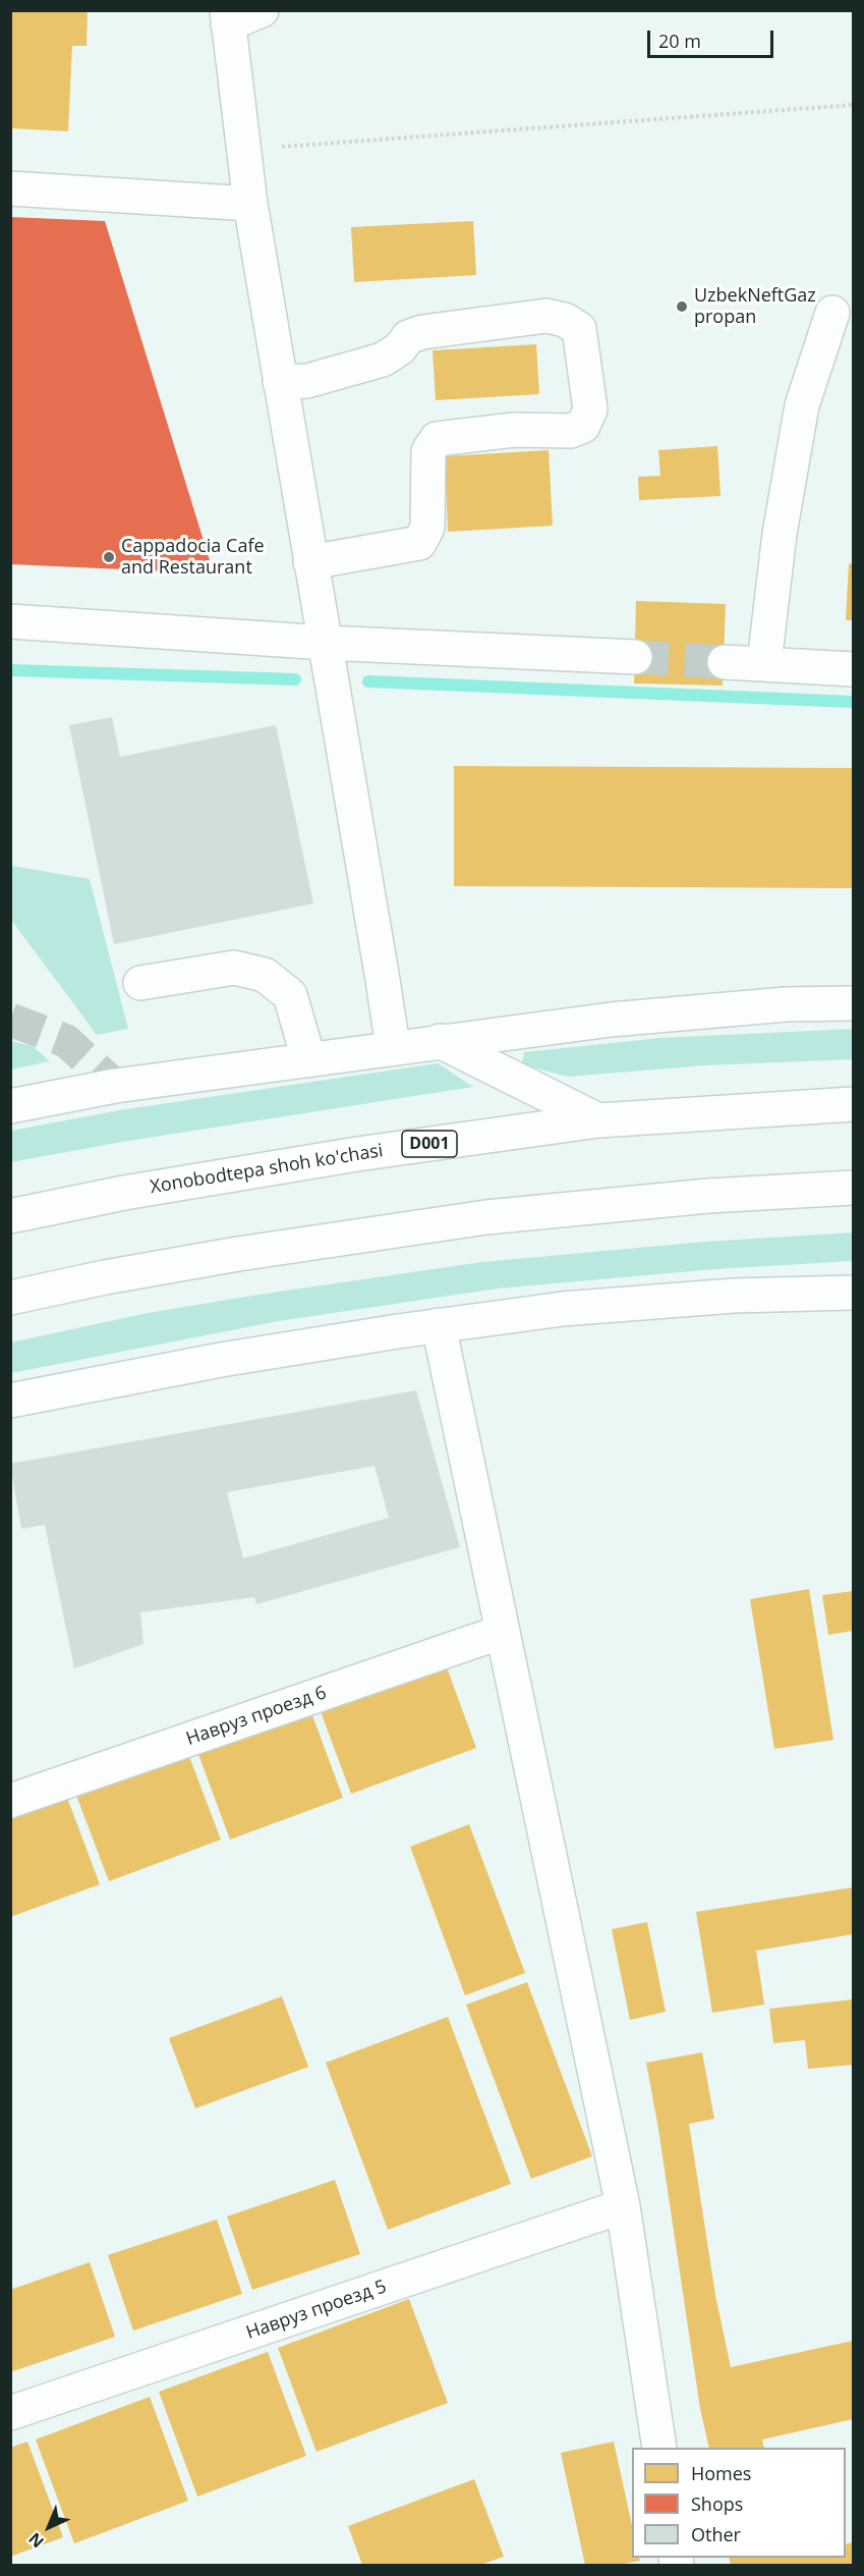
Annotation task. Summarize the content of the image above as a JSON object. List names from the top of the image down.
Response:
{
  "streets": {
    "main road": [
      "D001",
      "Xonobodtepa shoh ko'chasi",
      "Навруз проезд 6",
      "Навруз проезд 5"
    ]
  },
  "places": ["UzbekNeftGaz propan", "Cappadocia Cafe and Restaurant"],
  "legend": ["Homes", "Shops", "Other"],
  "scale_bar": "20 m",
  "north": "bottom left"
}
